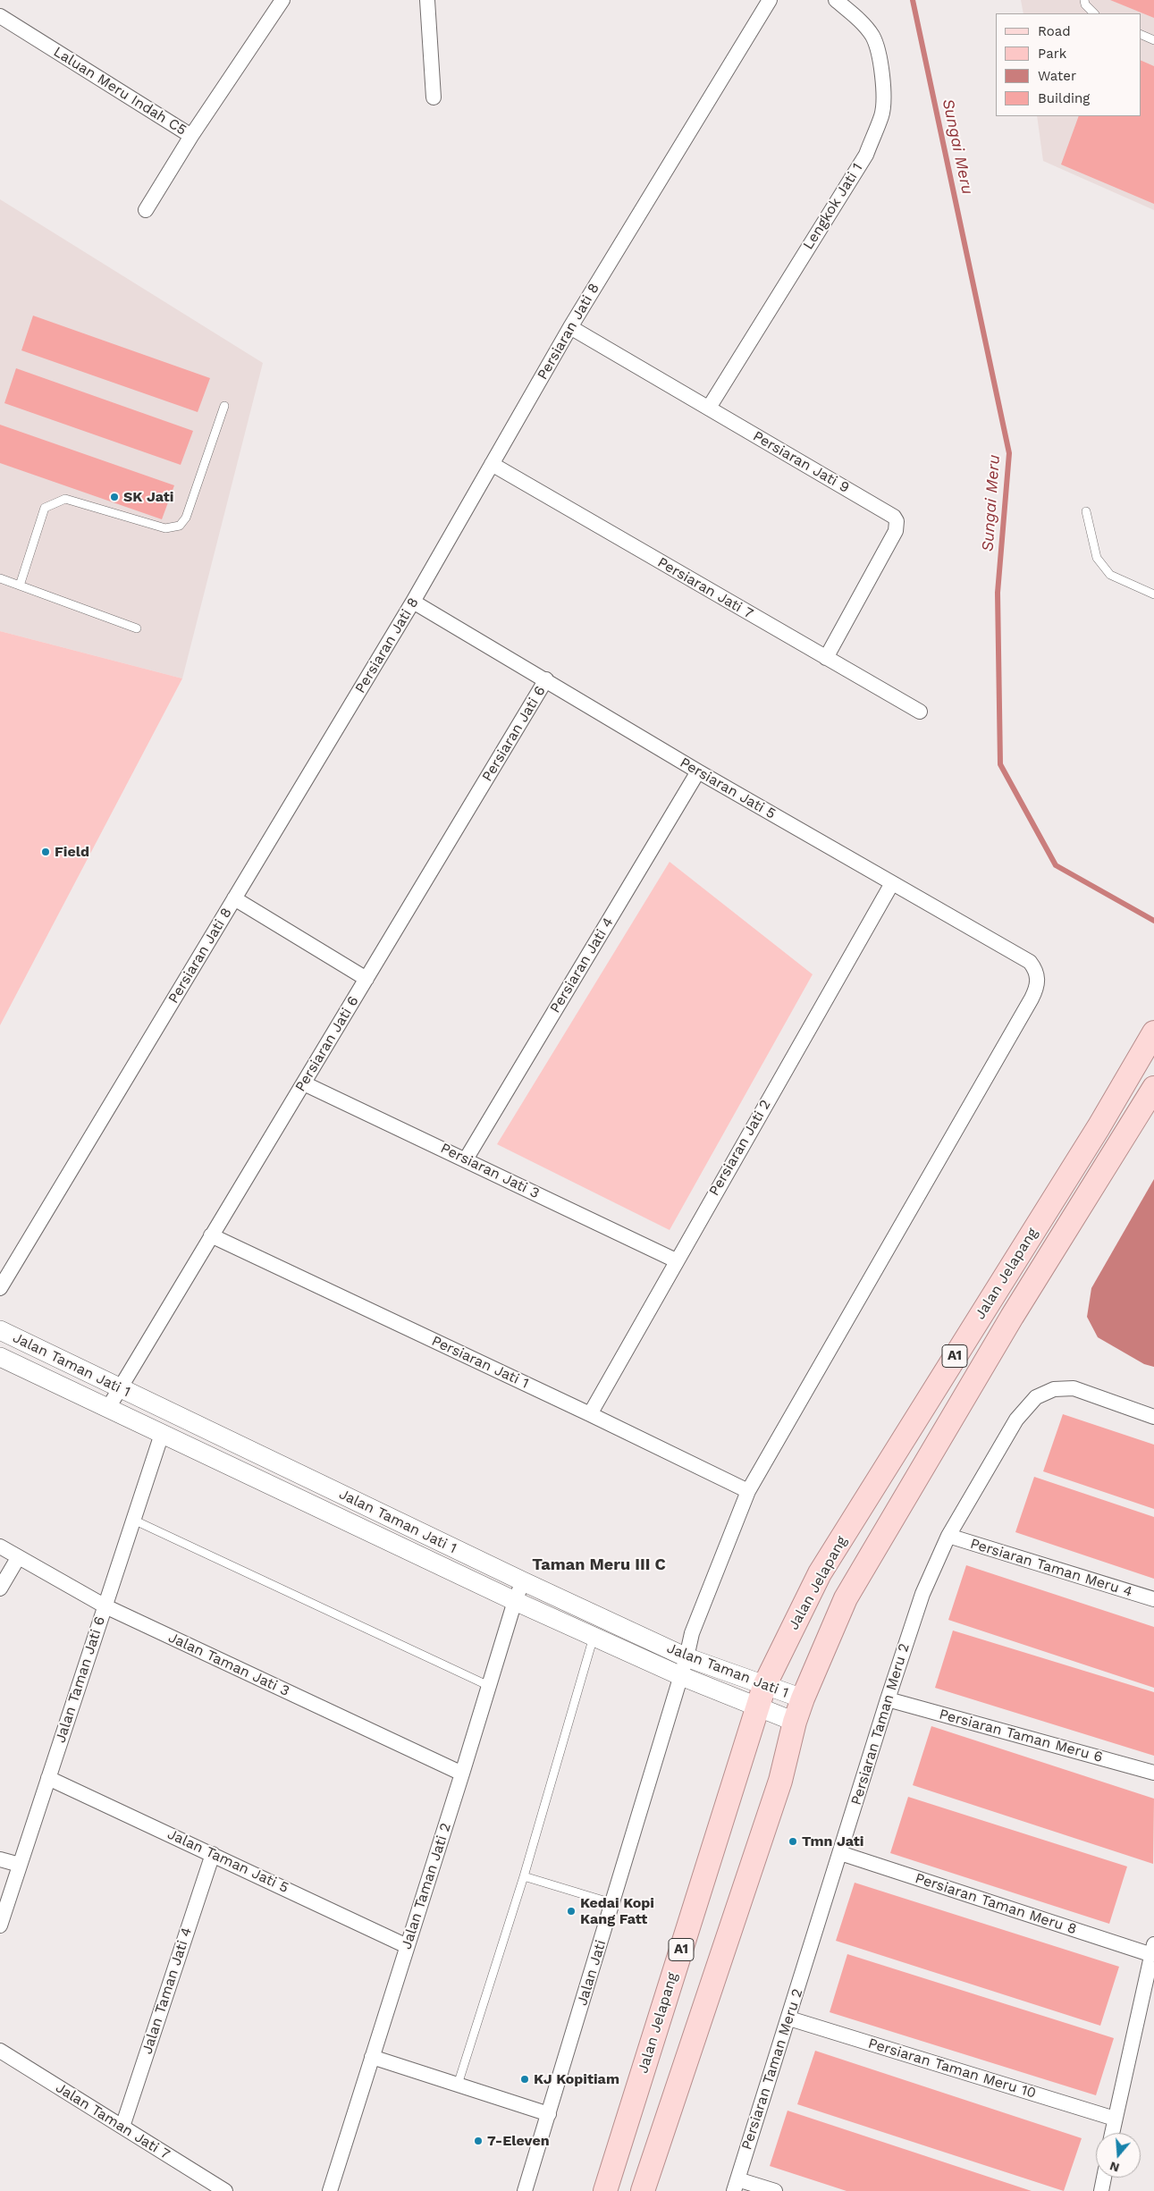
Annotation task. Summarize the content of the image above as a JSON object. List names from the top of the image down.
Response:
{
  "streets": {
    "main road": ["Jalan Jelapang", "A1"],
    "street": [
      "Laluan Meru Indah C5",
      "Lengkok Jati 1",
      "Persiaran Jati 8",
      "Persiaran Jati 9",
      "Persiaran Jati 7",
      "Persiaran Jati 6",
      "Persiaran Jati 5",
      "Persiaran Jati 4",
      "Persiaran Jati 2",
      "Persiaran Jati 3",
      "Persiaran Jati 1",
      "Jalan Taman Jati 1",
      "Persiaran Taman Meru 4",
      "Jalan Taman Jati 3",
      "Jalan Taman Jati 6",
      "Persiaran Taman Meru 2",
      "Persiaran Taman Meru 6",
      "Jalan Taman Jati 5",
      "Jalan Taman Jati 2",
      "Persiaran Taman Meru 8",
      "Jalan Jati",
      "Jalan Taman Jati 4",
      "Persiaran Taman Meru 10",
      "Jalan Taman Jati 7"
    ]
  },
  "crossings": [
    ["Lengkok Jati 1", "Persiaran Jati 9"],
    ["Persiaran Jati 8", "Persiaran Jati 9"],
    ["Persiaran Jati 8", "Persiaran Jati 7"],
    ["Persiaran Jati 8", "Persiaran Jati 5"],
    ["Persiaran Jati 9", "Persiaran Jati 7"],
    ["Persiaran Jati 6", "Persiaran Jati 5"],
    ["Persiaran Jati 6", "Persiaran Jati 3"],
    ["Persiaran Jati 6", "Persiaran Jati 1"],
    ["Persiaran Jati 6", "Jalan Taman Jati 1"],
    ["Persiaran Jati 5", "Persiaran Jati 4"],
    ["Persiaran Jati 5", "Persiaran Jati 2"],
    ["Persiaran Jati 5", "Jalan Jati"],
    ["Persiaran Jati 4", "Persiaran Jati 3"],
    ["Persiaran Jati 2", "Persiaran Jati 3"],
    ["Persiaran Jati 2", "Persiaran Jati 1"],
    ["Jalan Jelapang", "Jalan Taman Jati 1"],
    ["Persiaran Jati 1", "Jalan Jati"],
    ["Jalan Taman Jati 1", "Jalan Taman Jati 6"],
    ["Jalan Taman Jati 1", "Jalan Taman Jati 2"],
    ["Jalan Taman Jati 1", "Jalan Jati"],
    ["Persiaran Taman Meru 4", "Persiaran Taman Meru 2"],
    ["Jalan Taman Jati 3", "Jalan Taman Jati 6"],
    ["Jalan Taman Jati 3", "Jalan Taman Jati 2"],
    ["Jalan Taman Jati 6", "Jalan Taman Jati 5"],
    ["Persiaran Taman Meru 2", "Persiaran Taman Meru 6"],
    ["Persiaran Taman Meru 2", "Persiaran Taman Meru 8"],
    ["Persiaran Taman Meru 2", "Persiaran Taman Meru 10"],
    ["Jalan Taman Jati 5", "Jalan Taman Jati 2"],
    ["Jalan Taman Jati 5", "Jalan Taman Jati 4"],
    ["Jalan Taman Jati 4", "Jalan Taman Jati 7"]
  ],
  "districts": ["Taman Meru III C"],
  "water": ["Sungai Meru"],
  "places": [
    "SK Jati",
    "Field",
    "Tmn Jati",
    "Kedai Kopi Kang Fatt",
    "KJ Kopitiam",
    "7-Eleven"
  ],
  "legend": [
    "Road",
    "Park",
    "Water",
    "Building"
  ],
  "north": "bottom"
}
